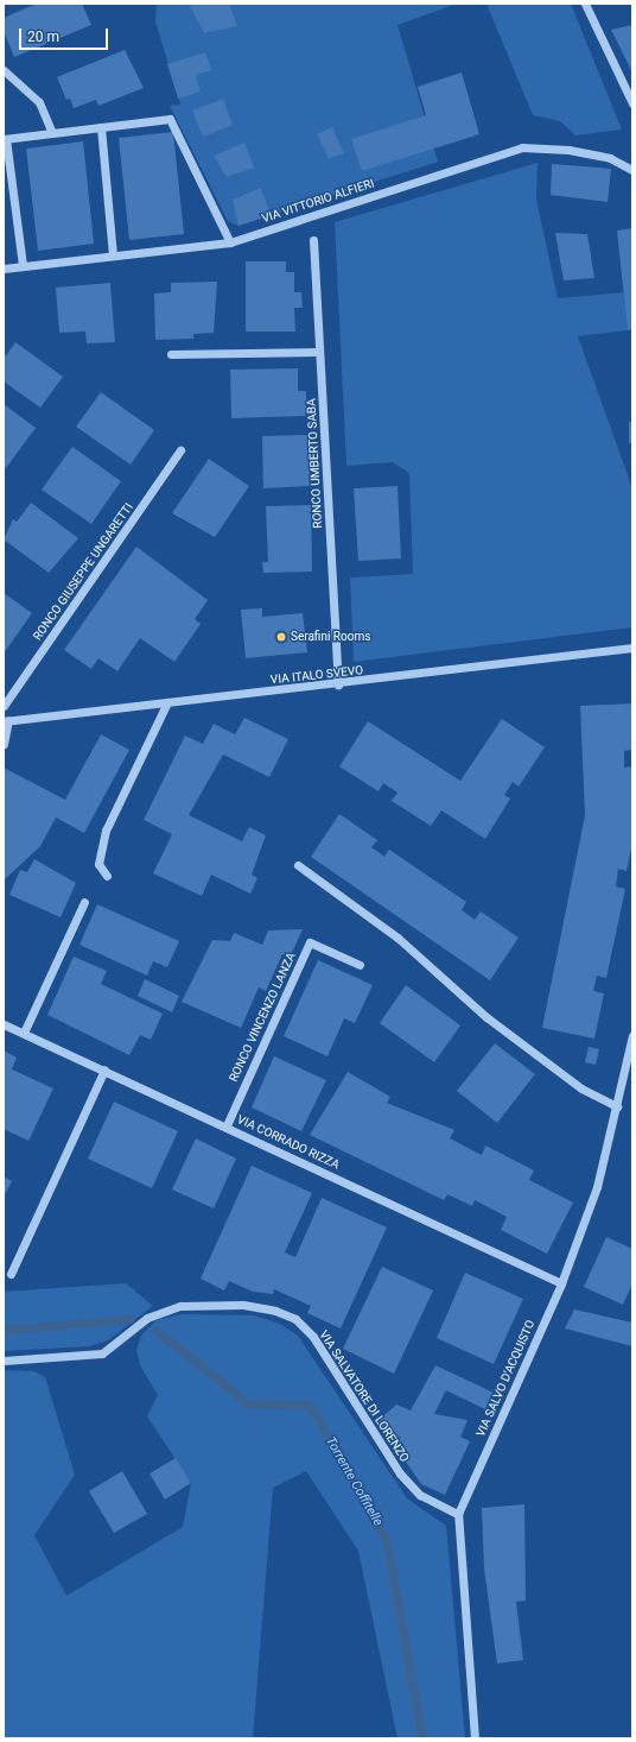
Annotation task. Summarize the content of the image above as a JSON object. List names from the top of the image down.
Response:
{
  "streets": {
    "street": [
      "VIA VITTORIO ALFIERI",
      "RONCO UMBERTO SABA",
      "RONCO GIUSEPPE UNGARETTI",
      "VIA ITALO SVEVO",
      "RONCO VINCENZO LANZA",
      "VIA CORRADO RIZZA",
      "VIA SALVO D'ACQUISTO",
      "VIA SALVATORE DI LORENZO"
    ]
  },
  "crossings": [
    ["RONCO UMBERTO SABA", "VIA ITALO SVEVO"],
    ["RONCO VINCENZO LANZA", "VIA CORRADO RIZZA"],
    ["VIA CORRADO RIZZA", "VIA SALVO D'ACQUISTO"],
    ["VIA SALVO D'ACQUISTO", "VIA SALVATORE DI LORENZO"]
  ],
  "water": ["Torrente Coffitelle"],
  "places": ["Serafini Rooms"],
  "scale_bar": "20 m"
}
